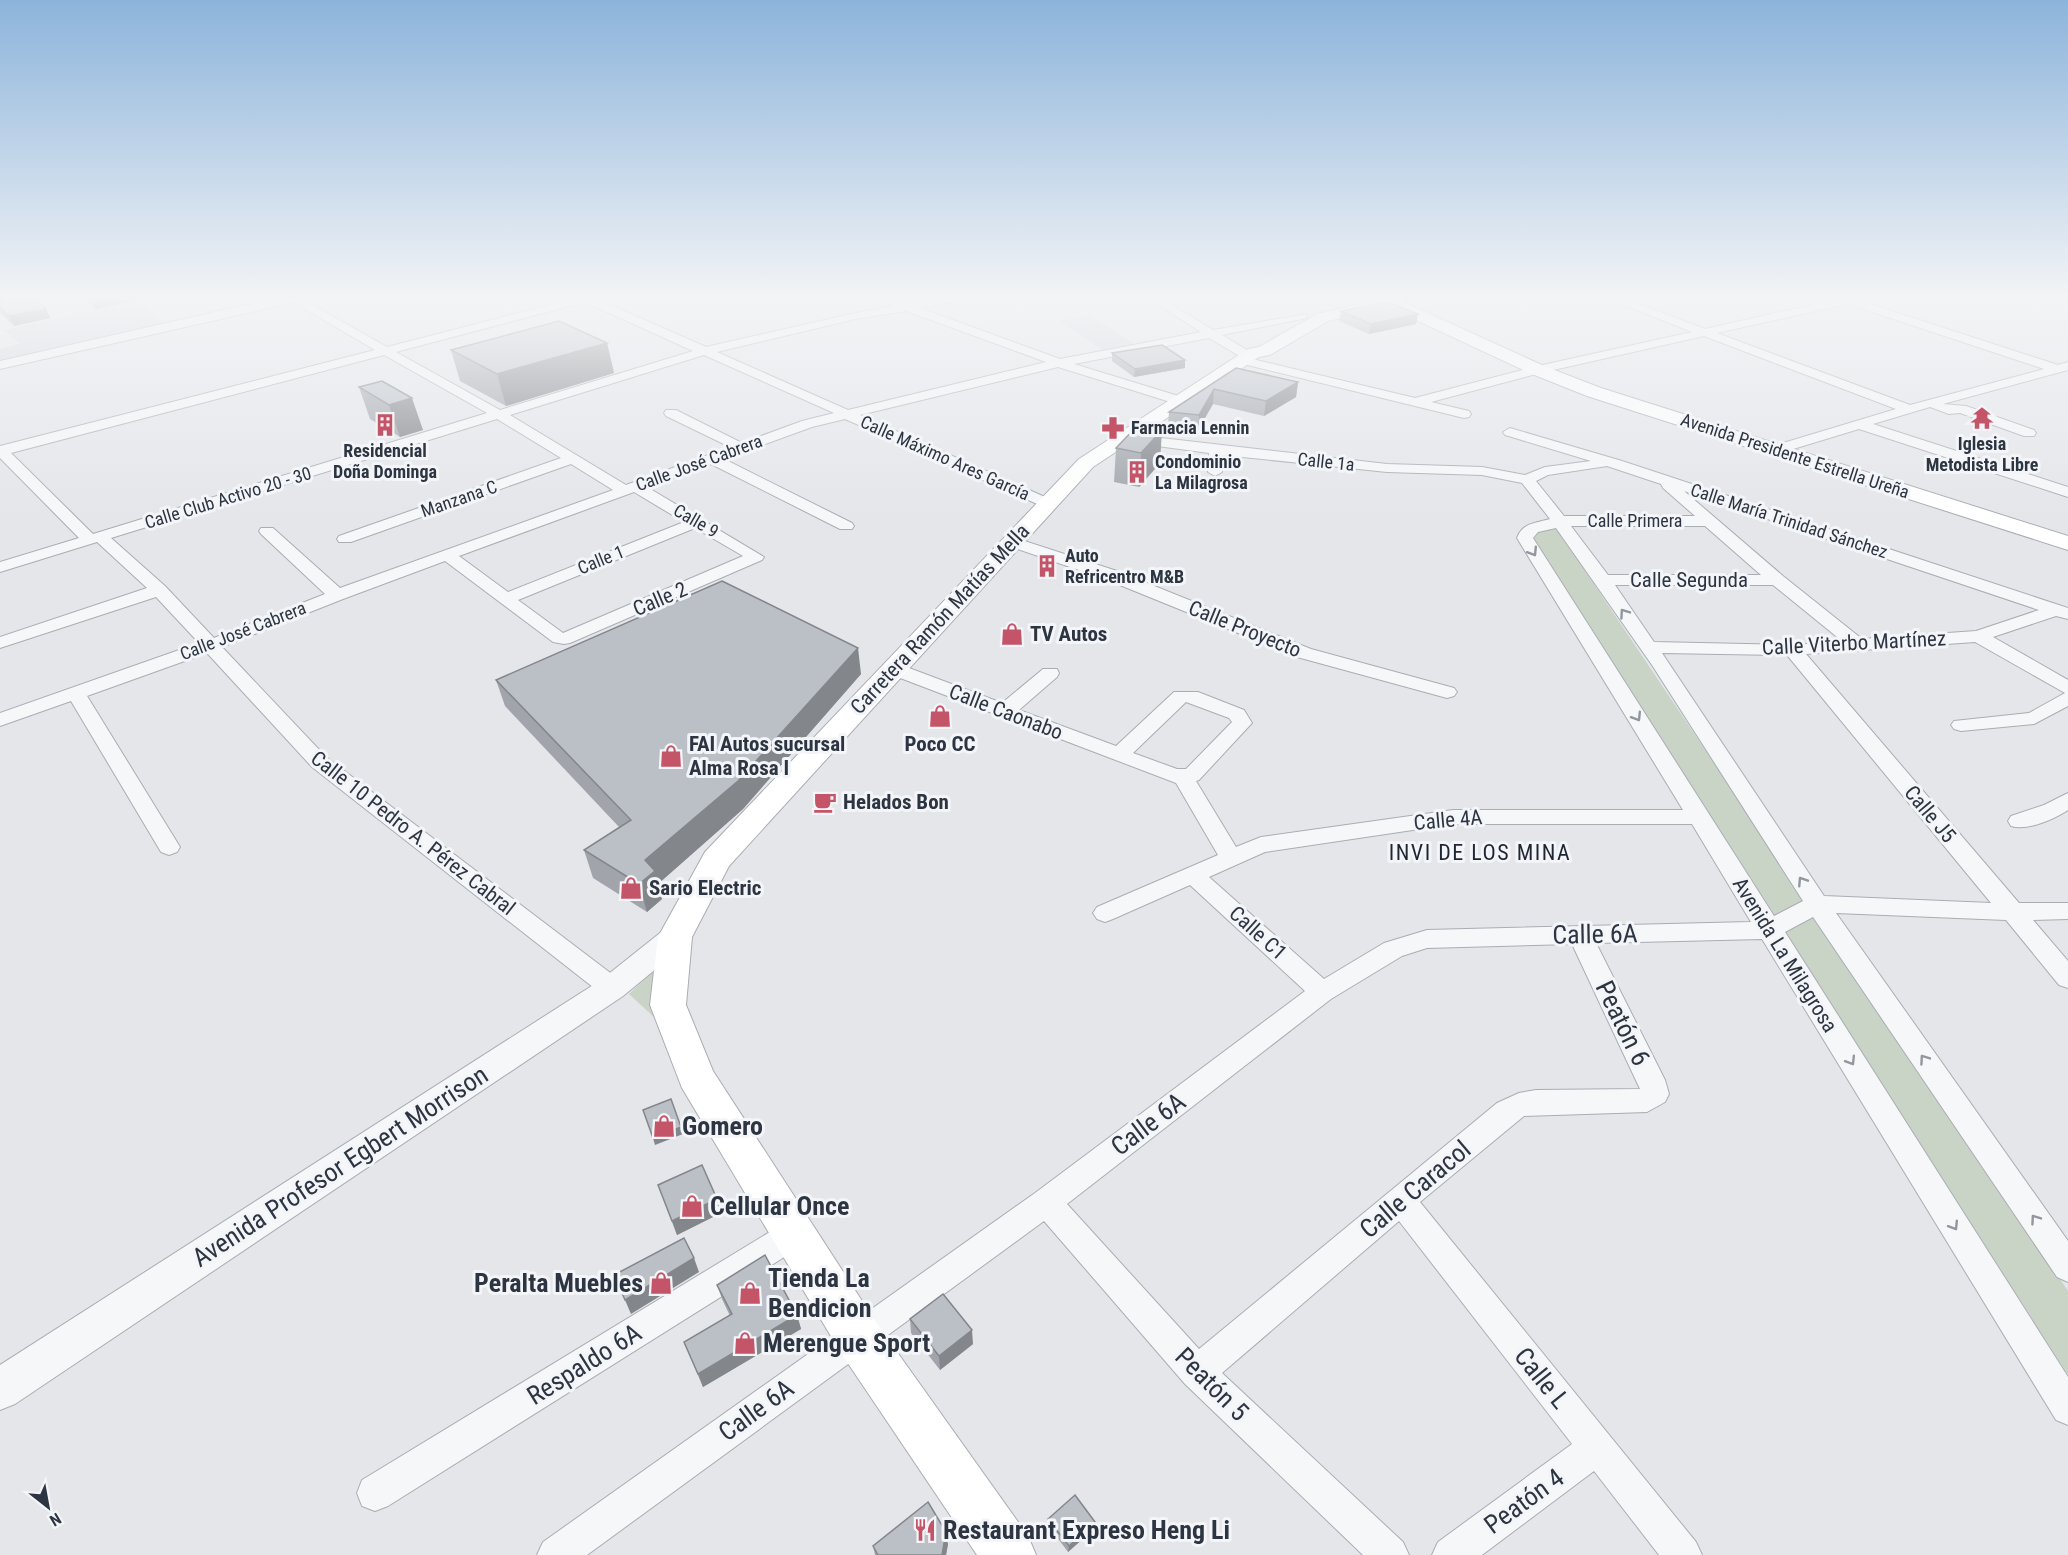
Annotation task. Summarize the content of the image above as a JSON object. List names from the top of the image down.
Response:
{
  "streets": {
    "main road": ["Avenida Presidente Estrella Ureña", "Carretera Ramón Matías Mella"],
    "street": [
      "Calle Máximo Ares García",
      "Calle 1a",
      "Calle José Cabrera",
      "Calle Club Activo 20 - 30",
      "Manzana C",
      "Calle 9",
      "Calle Primera",
      "Calle María Trinidad Sánchez",
      "Calle 1",
      "Calle Segunda",
      "Calle 2",
      "Calle Proyecto",
      "Calle Viterbo Martínez",
      "Calle Caonabo",
      "Calle J5",
      "Calle 4A",
      "Calle 10 Pedro A. Pérez Cabral",
      "Calle C1",
      "Calle 6A",
      "Avenida La Milagrosa",
      "Peatón 6",
      "Avenida Profesor Egbert Morrison",
      "Calle Caracol",
      "Respaldo 6A",
      "Calle L",
      "Peatón 5",
      "Peatón 4"
    ]
  },
  "crossings": [
    ["Calle Máximo Ares García", "Calle José Cabrera"],
    ["Calle Máximo Ares García", "Carretera Ramón Matías Mella"],
    ["Calle 1a", "Carretera Ramón Matías Mella"],
    ["Calle José Cabrera", "Calle 9"],
    ["Calle José Cabrera", "Calle 10 Pedro A. Pérez Cabral"],
    ["Calle Club Activo 20 - 30", "Calle 9"],
    ["Calle Club Activo 20 - 30", "Calle 10 Pedro A. Pérez Cabral"],
    ["Manzana C", "Calle 9"],
    ["Calle 9", "Calle 1"],
    ["Calle 9", "Calle 2"],
    ["Calle Primera", "Avenida La Milagrosa"],
    ["Calle María Trinidad Sánchez", "Calle Viterbo Martínez"],
    ["Calle 1", "Calle 2"],
    ["Carretera Ramón Matías Mella", "Calle Proyecto"],
    ["Carretera Ramón Matías Mella", "Calle Caonabo"],
    ["Carretera Ramón Matías Mella", "Calle 6A"],
    ["Carretera Ramón Matías Mella", "Avenida Profesor Egbert Morrison"],
    ["Carretera Ramón Matías Mella", "Respaldo 6A"],
    ["Calle Viterbo Martínez", "Calle J5"],
    ["Calle 4A", "Calle C1"],
    ["Calle 4A", "Avenida La Milagrosa"],
    ["Calle 10 Pedro A. Pérez Cabral", "Avenida Profesor Egbert Morrison"],
    ["Calle C1", "Calle 6A"],
    ["Calle 6A", "Avenida La Milagrosa"],
    ["Calle 6A", "Peatón 6"],
    ["Calle 6A", "Peatón 5"],
    ["Peatón 6", "Calle Caracol"],
    ["Calle Caracol", "Calle L"],
    ["Calle Caracol", "Peatón 5"],
    ["Calle L", "Peatón 4"]
  ],
  "districts": ["INVI DE LOS MINA"],
  "places": {
    "temple": ["Iglesia Metodista Libre"],
    "building": ["Residencial Doña Dominga", "Condominio La Milagrosa", "Auto Refricentro M&B"],
    "pharmacy": ["Farmacia Lennin"],
    "shop": [
      "TV Autos",
      "Poco CC",
      "FAI Autos sucursal Alma Rosa I",
      "Sario Electric",
      "Gomero",
      "Cellular Once",
      "Peralta Muebles",
      "Tienda La Bendicion",
      "Merengue Sport"
    ],
    "cafe": ["Helados Bon"],
    "restaurant": ["Restaurant Expreso Heng Li"]
  },
  "north": "bottom right"
}
